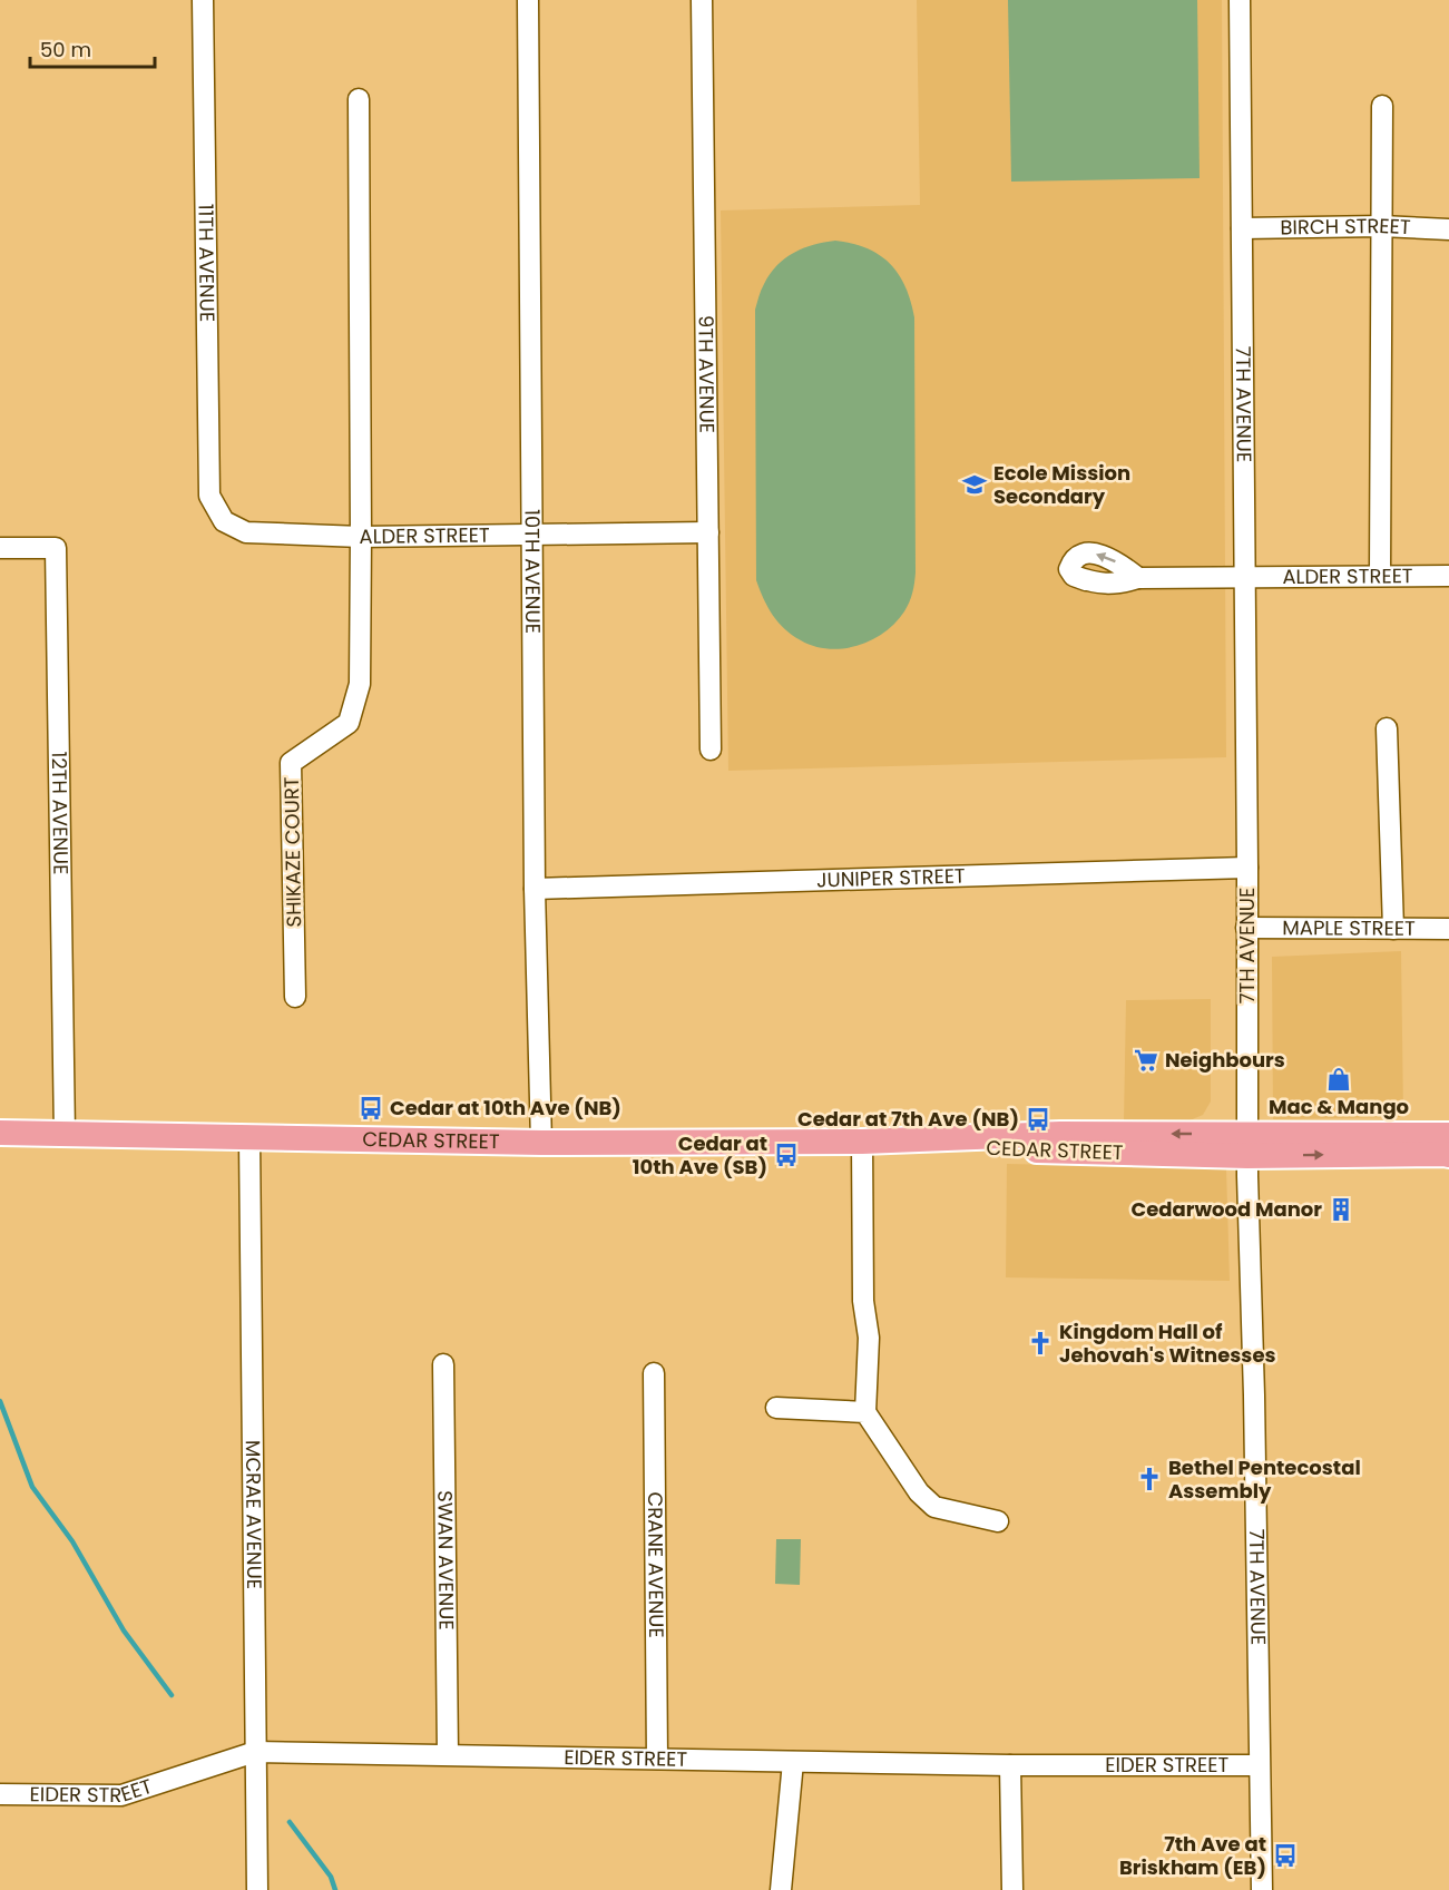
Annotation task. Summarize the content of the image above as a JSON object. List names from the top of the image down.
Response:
{
  "streets": {
    "main road": ["CEDAR STREET"],
    "street": [
      "BIRCH STREET",
      "11TH AVENUE",
      "9TH AVENUE",
      "7TH AVENUE",
      "ALDER STREET",
      "10TH AVENUE",
      "12TH AVENUE",
      "SHIKAZE COURT",
      "JUNIPER STREET",
      "MAPLE STREET",
      "MCRAE AVENUE",
      "SWAN AVENUE",
      "CRANE AVENUE",
      "EIDER STREET"
    ]
  },
  "crossings": [
    ["BIRCH STREET", "7TH AVENUE"],
    ["11TH AVENUE", "ALDER STREET"],
    ["9TH AVENUE", "ALDER STREET"],
    ["7TH AVENUE", "ALDER STREET"],
    ["7TH AVENUE", "JUNIPER STREET"],
    ["7TH AVENUE", "MAPLE STREET"],
    ["7TH AVENUE", "CEDAR STREET"],
    ["7TH AVENUE", "EIDER STREET"],
    ["ALDER STREET", "10TH AVENUE"],
    ["ALDER STREET", "SHIKAZE COURT"],
    ["10TH AVENUE", "JUNIPER STREET"],
    ["10TH AVENUE", "CEDAR STREET"],
    ["12TH AVENUE", "CEDAR STREET"],
    ["CEDAR STREET", "MCRAE AVENUE"],
    ["MCRAE AVENUE", "EIDER STREET"],
    ["SWAN AVENUE", "EIDER STREET"],
    ["CRANE AVENUE", "EIDER STREET"]
  ],
  "places": {
    "school or university": ["Ecole Mission Secondary"],
    "supermarket": ["Neighbours"],
    "shop": ["Mac & Mango"],
    "bus stop": [
      "Cedar at 10th Ave (NB)",
      "Cedar at 7th Ave (NB)",
      "Cedar at 10th Ave (SB)",
      "7th Ave at Briskham (EB)"
    ],
    "building": ["Cedarwood Manor"],
    "church": ["Kingdom Hall of Jehovah's Witnesses", "Bethel Pentecostal Assembly"]
  },
  "scale_bar": "50 m"
}
